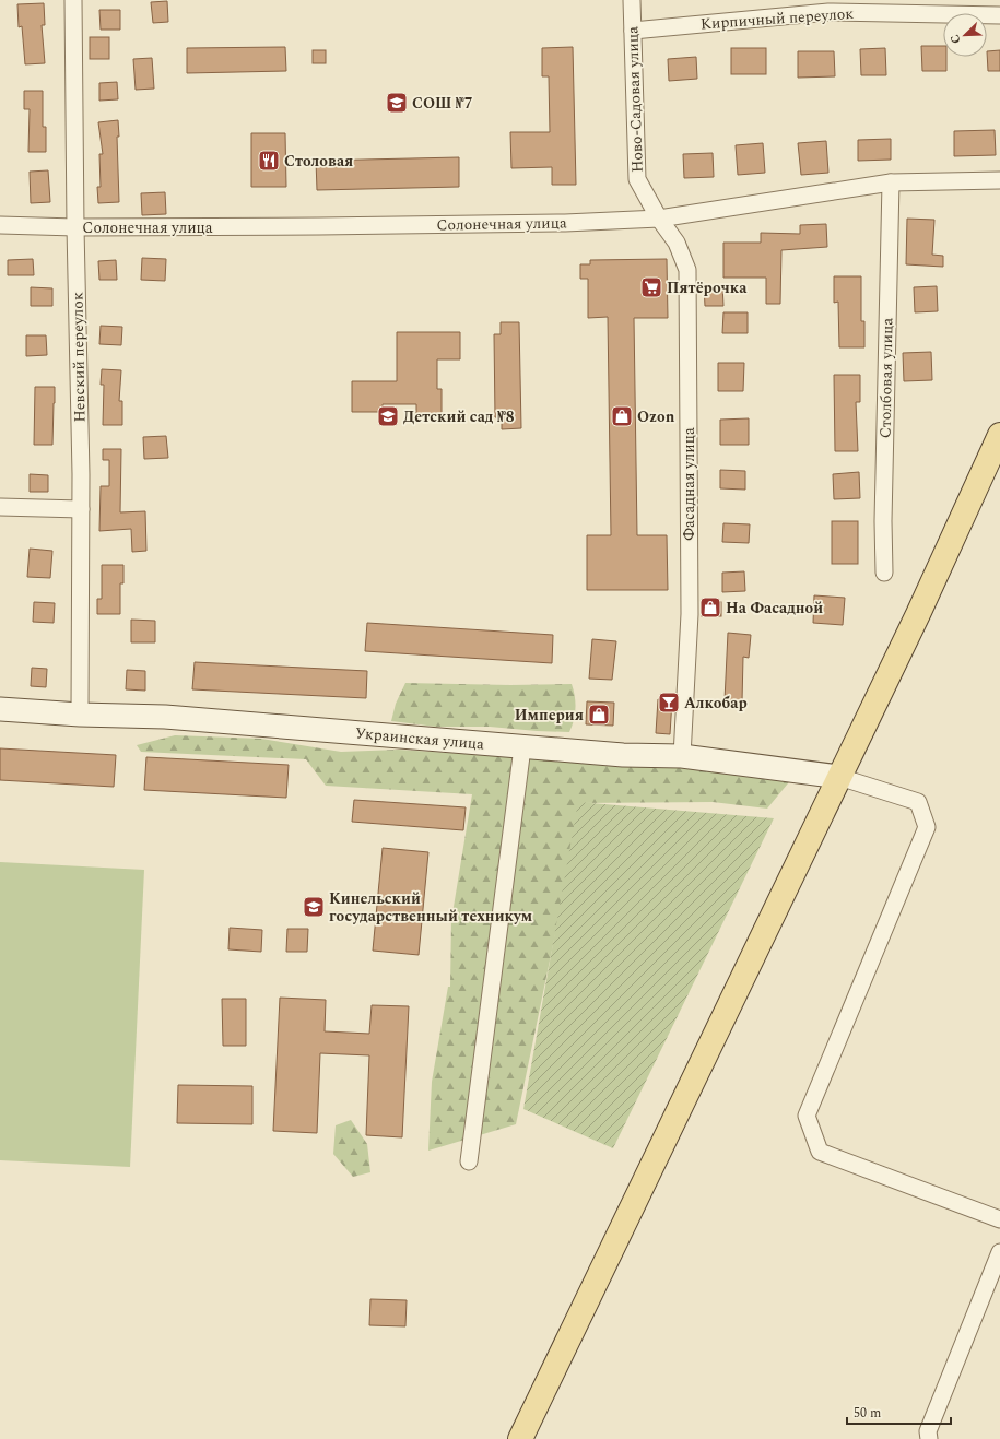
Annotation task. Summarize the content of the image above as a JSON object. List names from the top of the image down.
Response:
{
  "streets": {
    "main road": ["Украинская улица"],
    "street": [
      "Кирпичный переулок",
      "Ново-Садовая улица",
      "Солонечная улица",
      "Невский переулок",
      "Столбовая улица",
      "Фасадная улица"
    ]
  },
  "crossings": [
    ["Кирпичный переулок", "Ново-Садовая улица"],
    ["Ново-Садовая улица", "Солонечная улица"],
    ["Ново-Садовая улица", "Фасадная улица"],
    ["Солонечная улица", "Невский переулок"],
    ["Солонечная улица", "Столбовая улица"],
    ["Солонечная улица", "Фасадная улица"],
    ["Невский переулок", "Украинская улица"],
    ["Фасадная улица", "Украинская улица"]
  ],
  "places": {
    "school or university": ["СОШ №7", "Детский сад №8", "Кинельский государственный техникум"],
    "restaurant": ["Столовая"],
    "supermarket": ["Пятёрочка"],
    "shop": ["Ozon", "На Фасадной", "Империя"],
    "bar": ["Алкобар"]
  },
  "scale_bar": "50 m",
  "north": "bottom left"
}
